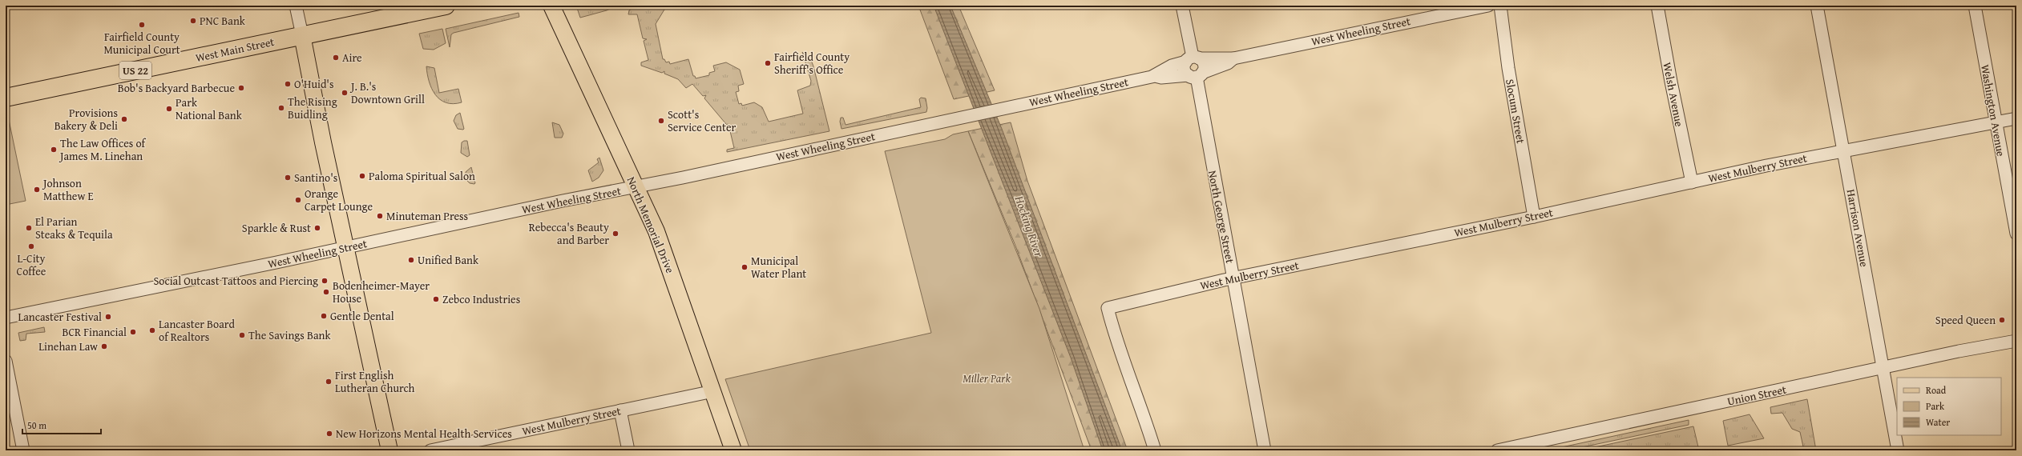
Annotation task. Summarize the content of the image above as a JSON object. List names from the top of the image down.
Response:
{
  "streets": {
    "highway": ["West Main Street", "US 22"],
    "main road": ["North Memorial Drive"],
    "street": [
      "West Wheeling Street",
      "Welsh Avenue",
      "Washington Avenue",
      "Slocum Street",
      "West Mulberry Street",
      "North George Street",
      "Harrison Avenue",
      "Union Street"
    ]
  },
  "crossings": [
    ["West Wheeling Street", "North George Street"],
    ["West Wheeling Street", "North Memorial Drive"],
    ["Welsh Avenue", "West Mulberry Street"],
    ["Washington Avenue", "West Mulberry Street"],
    ["Slocum Street", "West Mulberry Street"],
    ["West Mulberry Street", "North George Street"],
    ["West Mulberry Street", "North Memorial Drive"],
    ["West Mulberry Street", "Harrison Avenue"],
    ["Harrison Avenue", "Union Street"]
  ],
  "water": ["Hocking River"],
  "parks": ["Miller Park"],
  "places": [
    "PNC Bank",
    "Fairfield County Municipal Court",
    "Aire",
    "Fairfield County Sheriff's Office",
    "O'Huid's",
    "Bob's Backyard Barbecue",
    "J. B.'s Downtown Grill",
    "The Rising Buidling",
    "Park National Bank",
    "Provisions Bakery & Deli",
    "Scott's Service Center",
    "The Law Offices of James M. Linehan",
    "Paloma Spiritual Salon",
    "Santino's",
    "Johnson Matthew E",
    "Orange Carpet Lounge",
    "Minuteman Press",
    "El Parian Steaks & Tequila",
    "Sparkle & Rust",
    "Rebecca's Beauty and Barber",
    "L-City Coffee",
    "Unified Bank",
    "Municipal Water Plant",
    "Social Outcast Tattoos and Piercing",
    "Bodenheimer-Mayer House",
    "Zebco Industries",
    "Gentle Dental",
    "Lancaster Festival",
    "Speed Queen",
    "Lancaster Board of Realtors",
    "BCR Financial",
    "The Savings Bank",
    "Linehan Law",
    "First English Lutheran Church",
    "New Horizons Mental Health Services"
  ],
  "legend": ["Road", "Park", "Water"],
  "scale_bar": "50 m"
}
